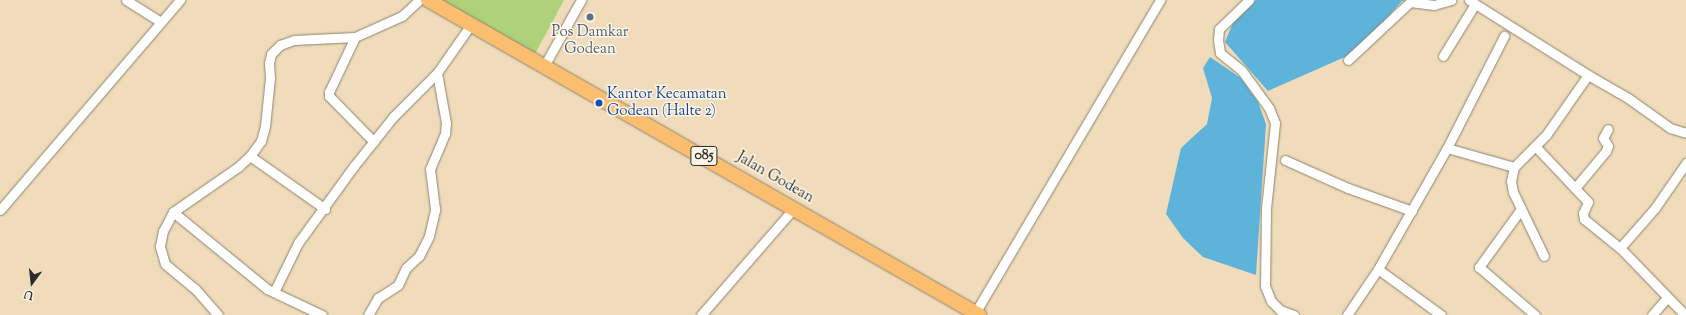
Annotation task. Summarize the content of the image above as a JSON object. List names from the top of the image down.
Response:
{
  "streets": {
    "main road": ["085", "Jalan Godean"]
  },
  "places": ["Pos Damkar Godean", "Kantor Kecamatan Godean (Halte 2)"],
  "north": "bottom"
}
